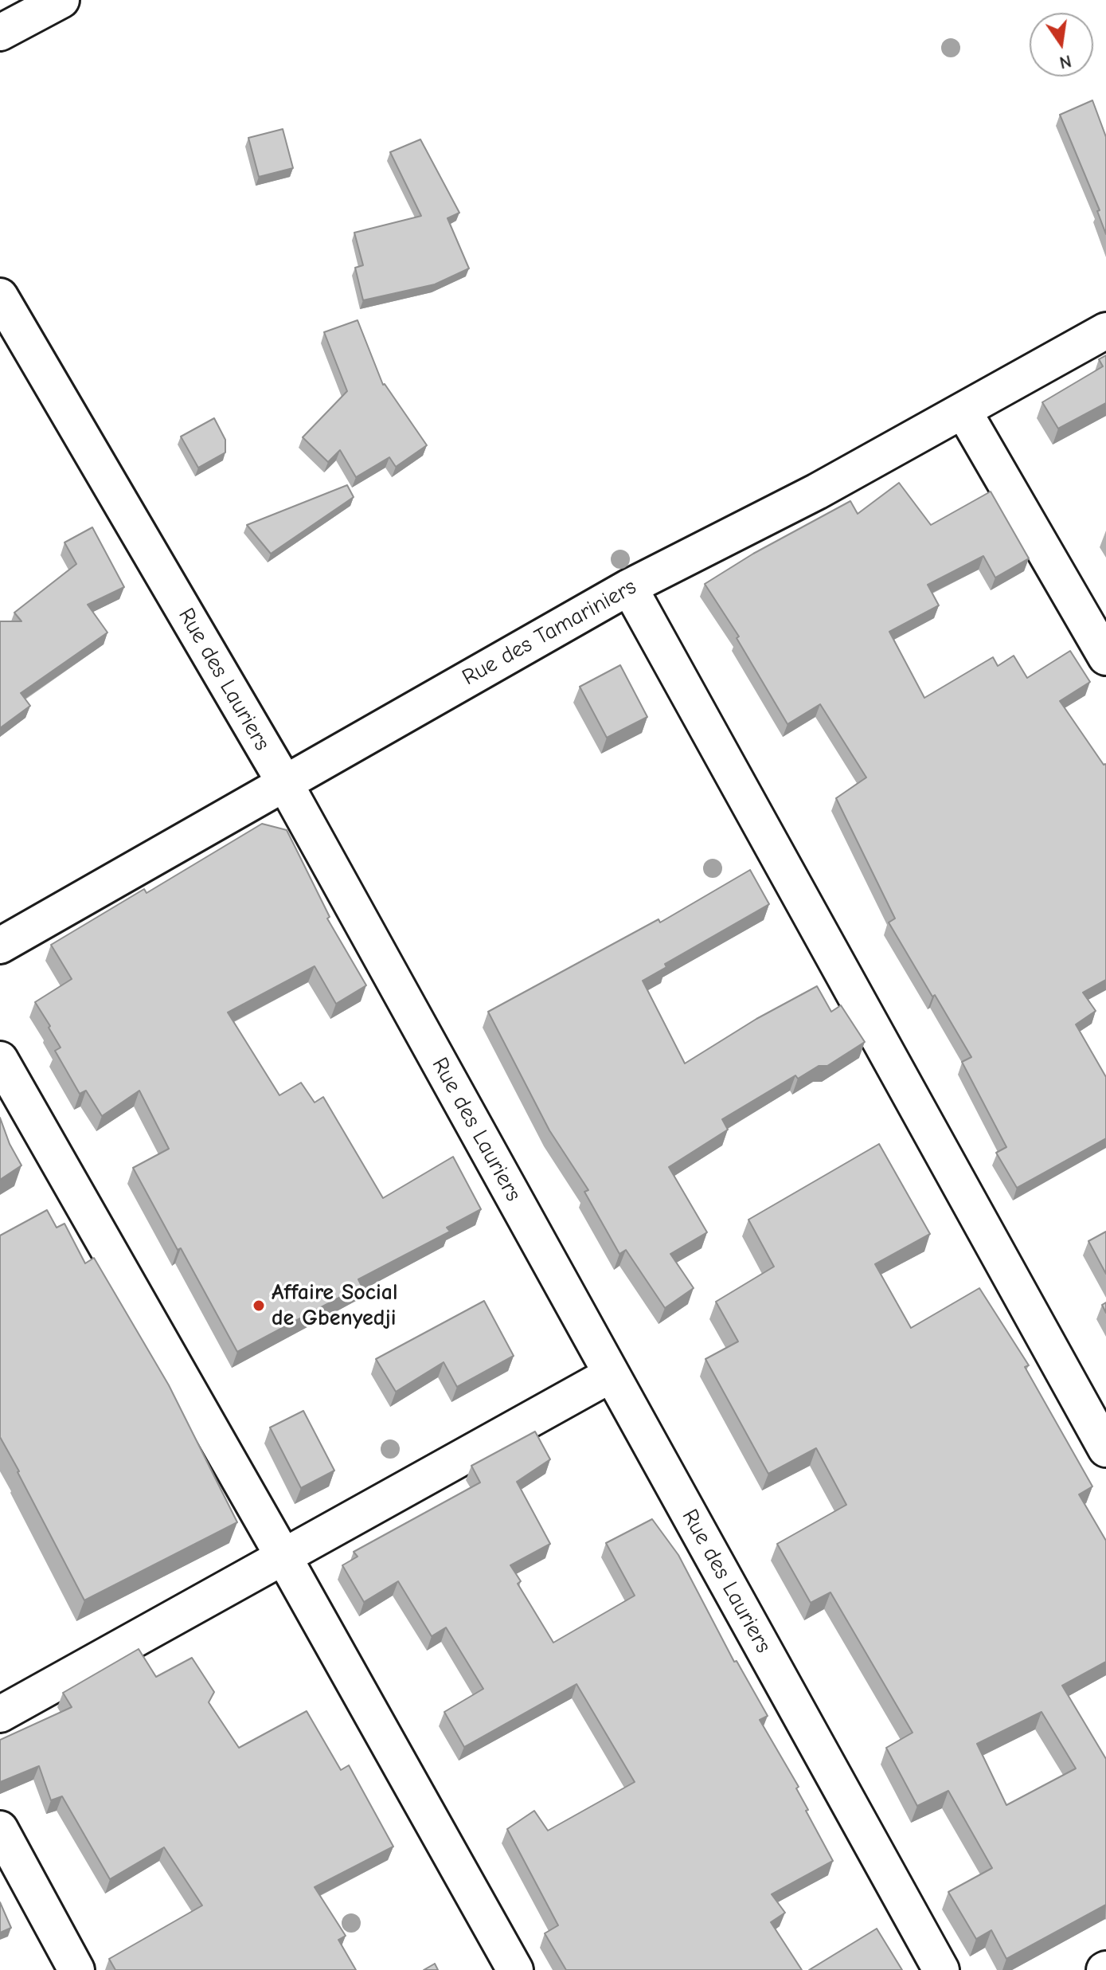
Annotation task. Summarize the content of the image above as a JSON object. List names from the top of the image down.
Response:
{
  "streets": {
    "street": ["Rue des Tamariniers", "Rue des Lauriers"]
  },
  "crossings": [
    ["Rue des Tamariniers", "Rue des Lauriers"]
  ],
  "places": ["Affaire Social de Gbenyedji"],
  "north": "bottom"
}
